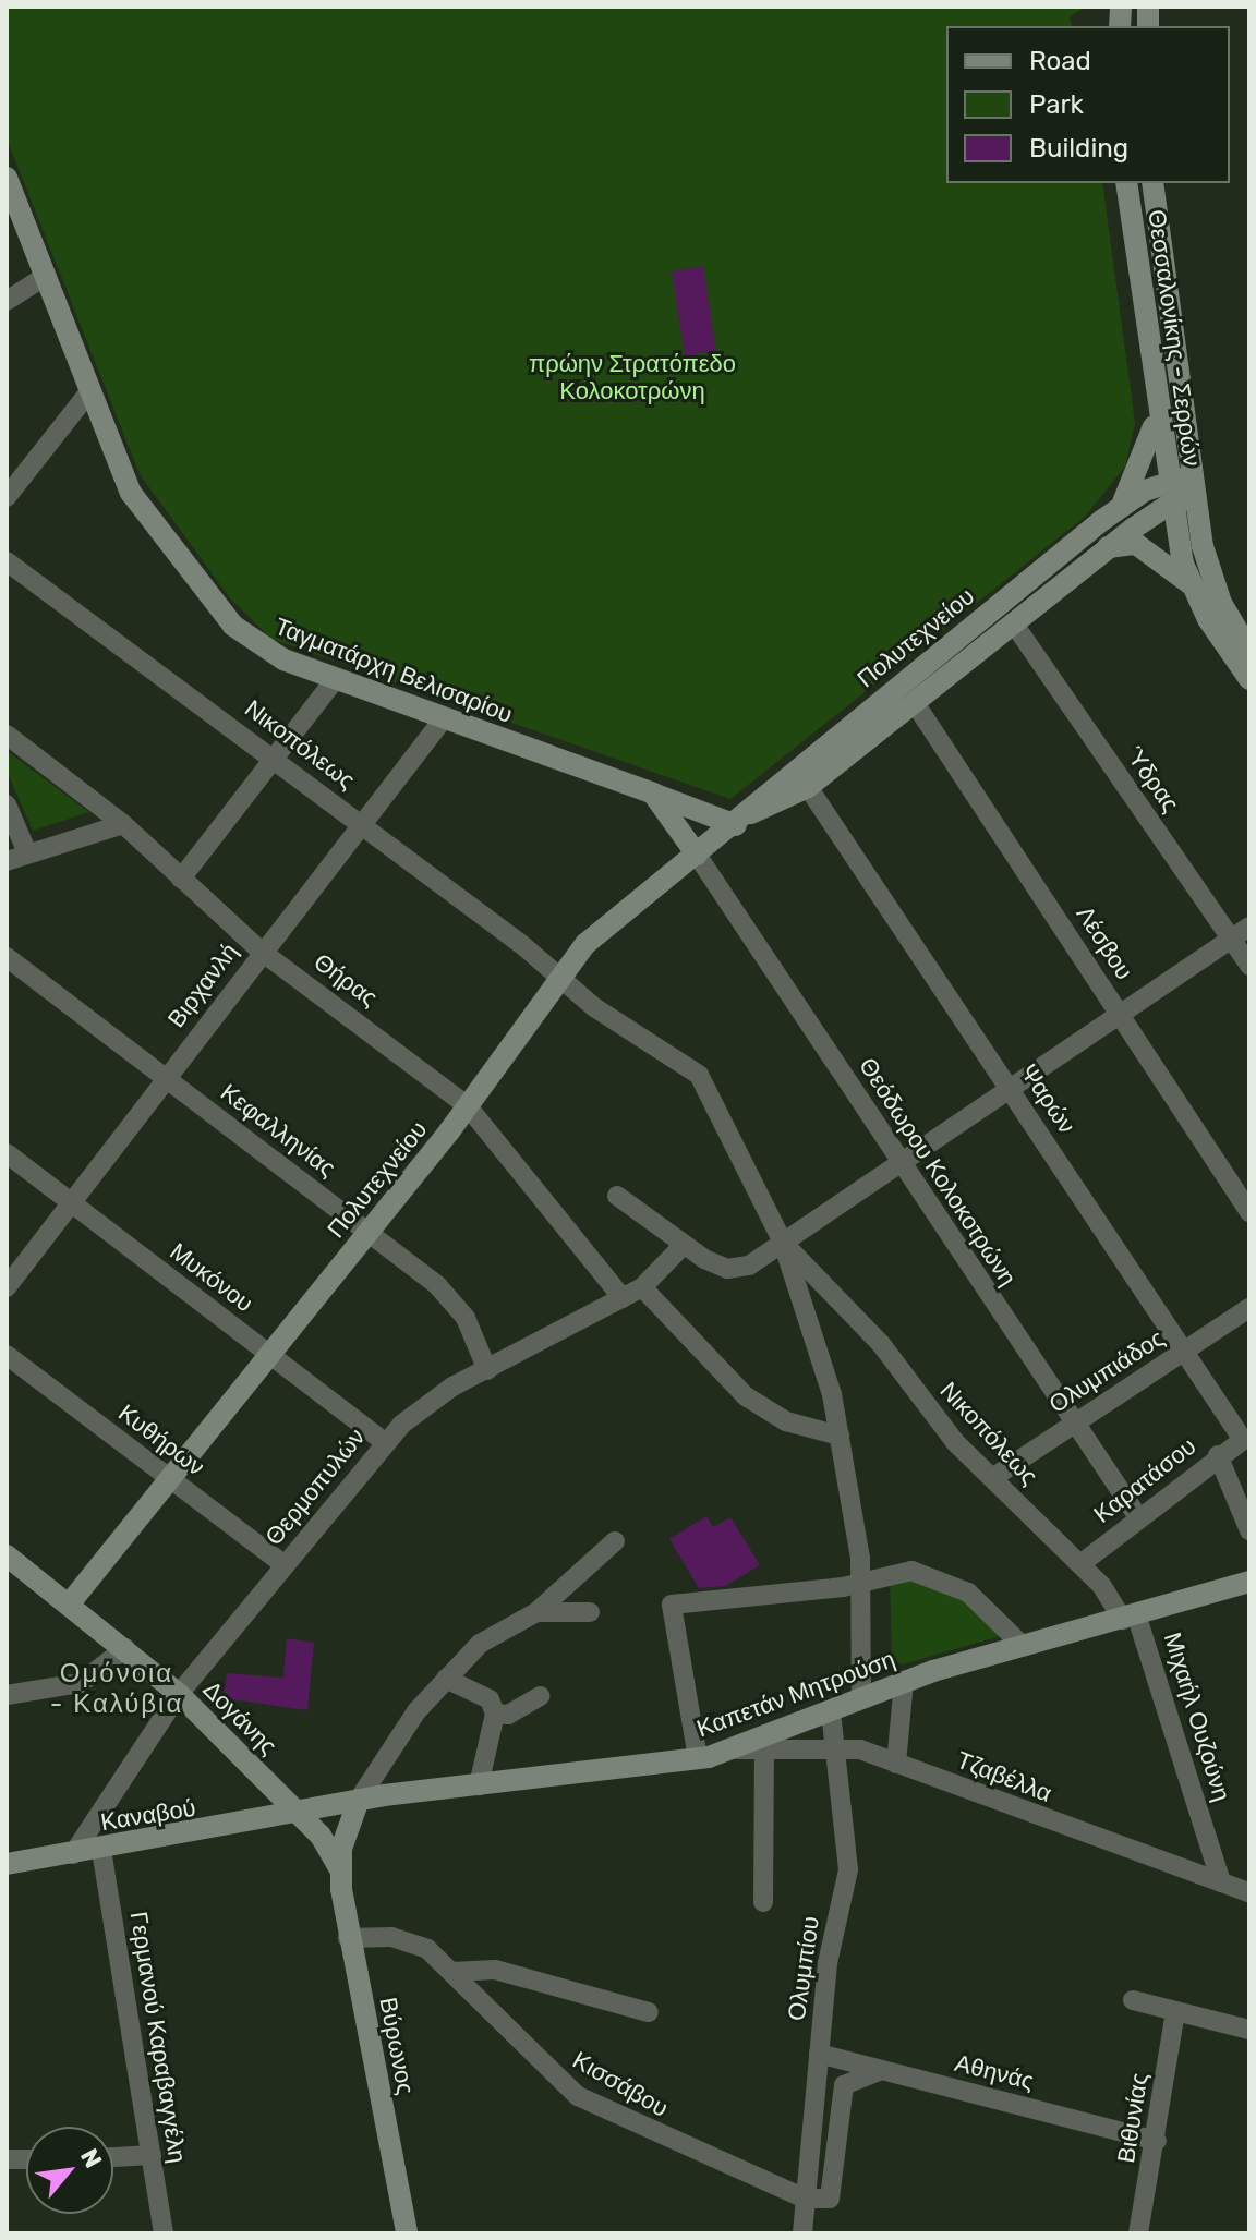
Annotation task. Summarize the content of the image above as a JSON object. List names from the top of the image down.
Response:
{
  "streets": {
    "main road": [
      "Θεσσαλονίκης - Σερρών",
      "Πολυτεχνείου",
      "Ταγματάρχη Βελισαρίου",
      "Καπετάν Μητρούση",
      "Δογάνης",
      "Καναβού",
      "Βύρωνος"
    ],
    "street": [
      "Νικοπόλεως",
      "Ύδρας",
      "Λέσβου",
      "Θήρας",
      "Βιρχανλή",
      "Ψαρών",
      "Κεφαλληνίας",
      "Θεόδωρου Κολοκοτρώνη",
      "Μυκόνου",
      "Ολυμπιάδος",
      "Κυθήρων",
      "Καρατάσου",
      "Θερμοπυλών",
      "Μιχαήλ Ουζούνη",
      "Τζαβέλλα",
      "Ολυμπίου",
      "Γερμανού Καραβαγγέλη",
      "Αθηνάς",
      "Κισσάβου",
      "Βιθυνίας"
    ]
  },
  "crossings": [
    ["Θεσσαλονίκης - Σερρών", "Πολυτεχνείου"],
    ["Πολυτεχνείου", "Ταγματάρχη Βελισαρίου"],
    ["Πολυτεχνείου", "Νικοπόλεως"],
    ["Πολυτεχνείου", "Ύδρας"],
    ["Πολυτεχνείου", "Λέσβου"],
    ["Πολυτεχνείου", "Θήρας"],
    ["Πολυτεχνείου", "Ψαρών"],
    ["Πολυτεχνείου", "Κεφαλληνίας"],
    ["Πολυτεχνείου", "Θεόδωρου Κολοκοτρώνη"],
    ["Πολυτεχνείου", "Μυκόνου"],
    ["Πολυτεχνείου", "Κυθήρων"],
    ["Πολυτεχνείου", "Δογάνης"],
    ["Ταγματάρχη Βελισαρίου", "Βιρχανλή"],
    ["Νικοπόλεως", "Βιρχανλή"],
    ["Νικοπόλεως", "Ολυμπιάδος"],
    ["Νικοπόλεως", "Καρατάσου"],
    ["Νικοπόλεως", "Καπετάν Μητρούση"],
    ["Νικοπόλεως", "Μιχαήλ Ουζούνη"],
    ["Θήρας", "Βιρχανλή"],
    ["Θήρας", "Θερμοπυλών"],
    ["Βιρχανλή", "Κεφαλληνίας"],
    ["Βιρχανλή", "Μυκόνου"],
    ["Ψαρών", "Ολυμπιάδος"],
    ["Ψαρών", "Καρατάσου"],
    ["Κεφαλληνίας", "Θερμοπυλών"],
    ["Θεόδωρου Κολοκοτρώνη", "Ολυμπιάδος"],
    ["Θεόδωρου Κολοκοτρώνη", "Καρατάσου"],
    ["Μυκόνου", "Θερμοπυλών"],
    ["Κυθήρων", "Θερμοπυλών"],
    ["Θερμοπυλών", "Δογάνης"],
    ["Θερμοπυλών", "Καναβού"],
    ["Καπετάν Μητρούση", "Μιχαήλ Ουζούνη"],
    ["Καπετάν Μητρούση", "Δογάνης"],
    ["Καπετάν Μητρούση", "Τζαβέλλα"],
    ["Καπετάν Μητρούση", "Καναβού"],
    ["Καπετάν Μητρούση", "Ολυμπίου"],
    ["Μιχαήλ Ουζούνη", "Τζαβέλλα"],
    ["Δογάνης", "Καναβού"],
    ["Δογάνης", "Βύρωνος"],
    ["Τζαβέλλα", "Ολυμπίου"],
    ["Καναβού", "Γερμανού Καραβαγγέλη"],
    ["Ολυμπίου", "Αθηνάς"],
    ["Ολυμπίου", "Κισσάβου"],
    ["Βύρωνος", "Κισσάβου"],
    ["Αθηνάς", "Βιθυνίας"]
  ],
  "districts": ["Ομόνοια - Καλύβια"],
  "parks": ["πρώην Στρατόπεδο Κολοκοτρώνη"],
  "legend": ["Road", "Park", "Building"],
  "north": "top right"
}
